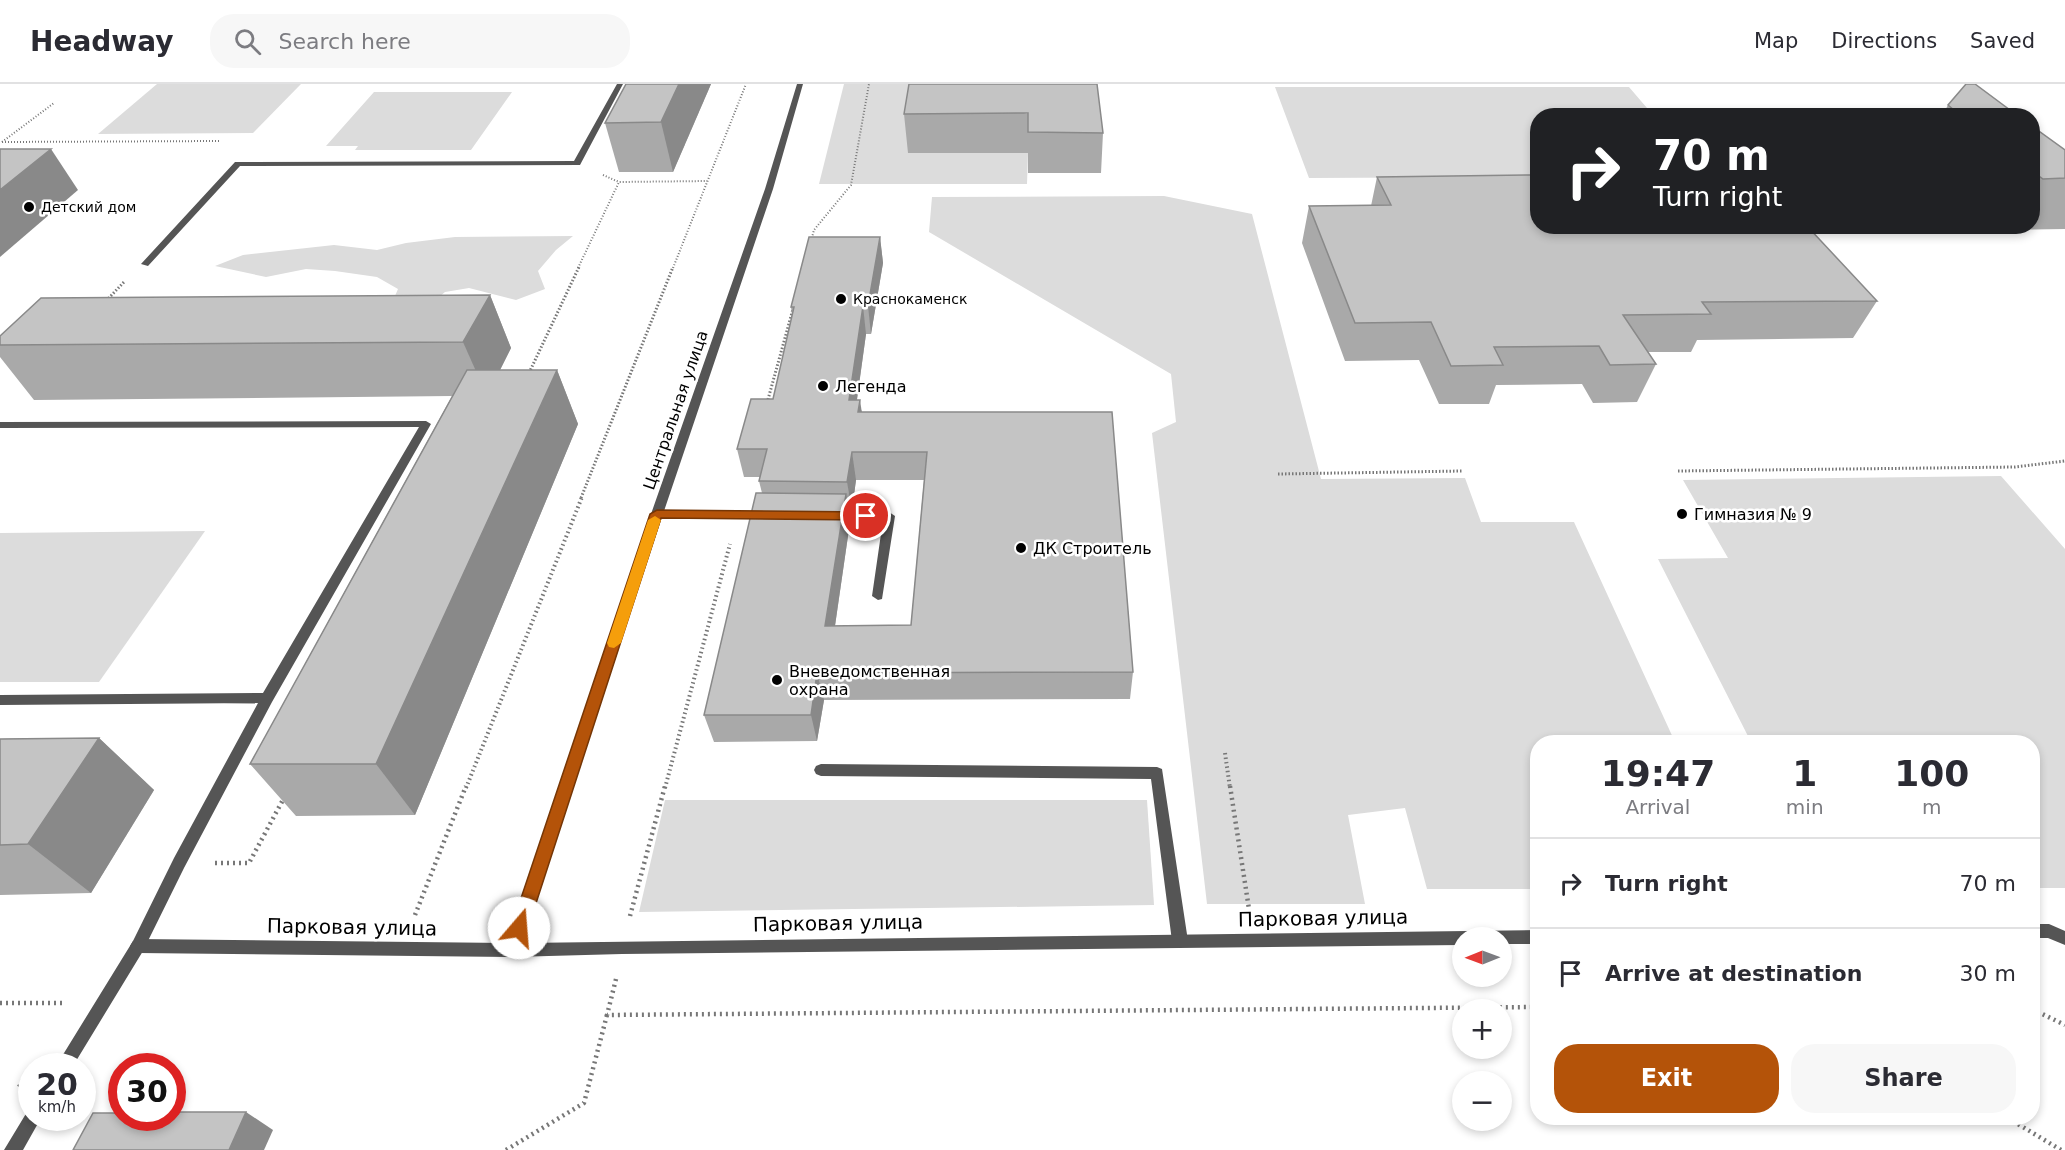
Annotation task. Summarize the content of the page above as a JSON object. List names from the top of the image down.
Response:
{
  "streets": {
    "street": ["Центральная улица", "Парковая улица"]
  },
  "crossings": [
    ["Центральная улица", "Парковая улица"]
  ],
  "places": [
    "Детский дом",
    "Краснокаменск",
    "Легенда",
    "Гимназия № 9",
    "ДК Строитель",
    "Вневедомственная охрана"
  ],
  "north": "left",
  "page": {
    "header": "Headway",
    "search": "Search here",
    "nav": ["Map", "Directions", "Saved"],
    "turn": ["70 m", "Turn right"],
    "eta": [
      "19:47",
      "Arrival",
      "1",
      "min",
      "100",
      "m"
    ],
    "list": [
      {
        "name": "Turn right",
        "value": "70 m"
      },
      {
        "name": "Arrive at destination",
        "value": "30 m"
      }
    ],
    "map_buttons": ["+", "−"],
    "buttons": ["Exit", "Share"],
    "speed": "20 km/h",
    "limit": "30"
  }
}
